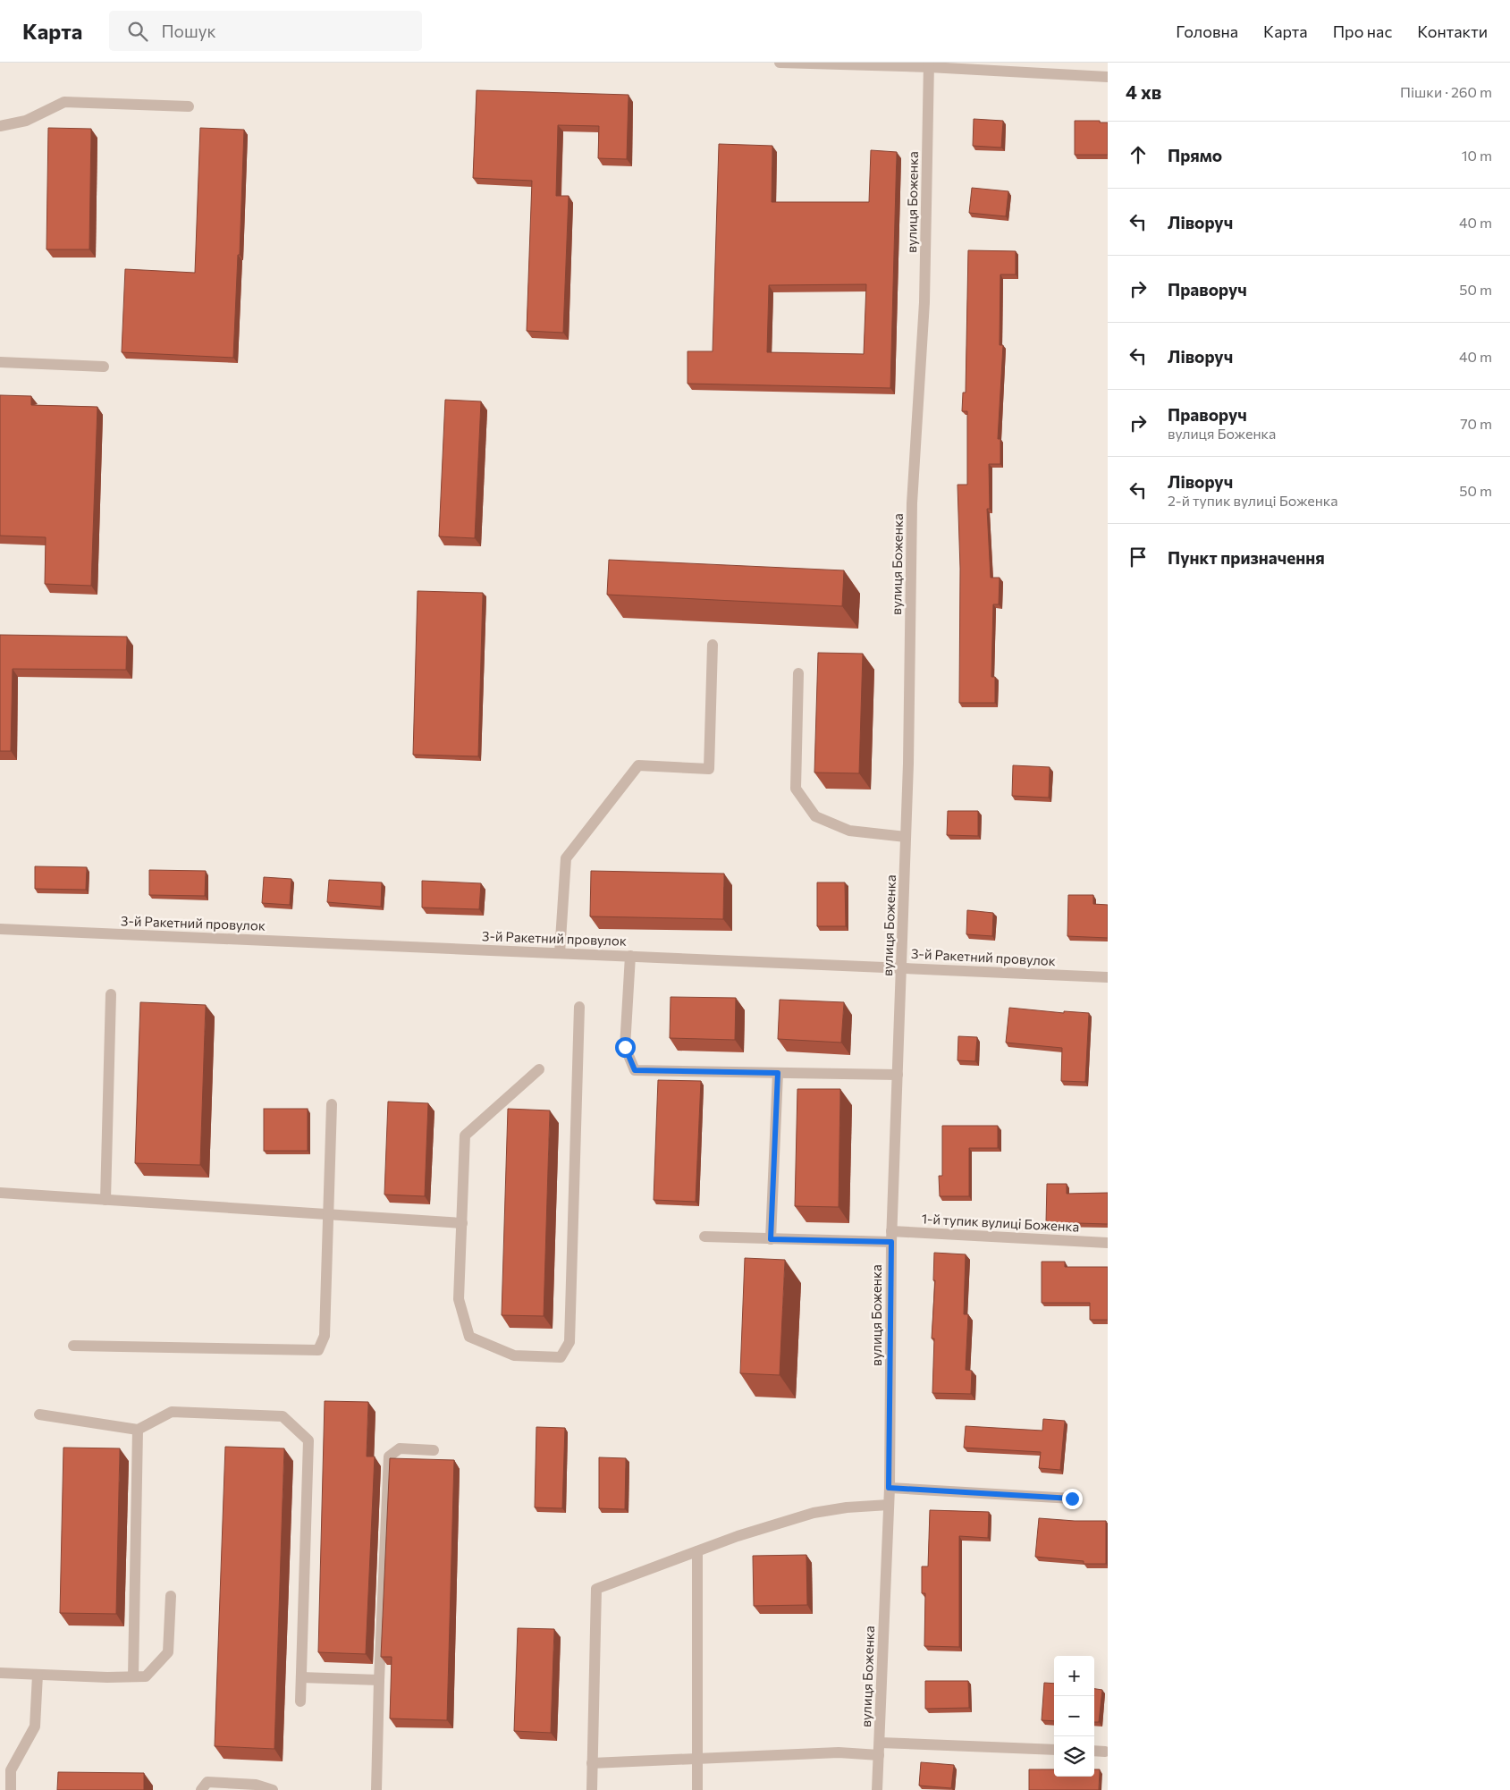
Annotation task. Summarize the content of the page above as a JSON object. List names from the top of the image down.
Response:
{
  "streets": {
    "street": ["вулиця Боженка", "3-й Ракетний провулок", "1-й тупик вулиці Боженка"]
  },
  "crossings": [
    ["вулиця Боженка", "3-й Ракетний провулок"],
    ["вулиця Боженка", "1-й тупик вулиці Боженка"]
  ],
  "page": {
    "header": "Карта",
    "search": "Пошук",
    "nav": [
      "Головна",
      "Карта",
      "Про нас",
      "Контакти"
    ],
    "heading": ["4 хв", "Пішки · 260 m"],
    "list": [
      ["Прямо", "10 m"],
      ["Ліворуч", "40 m"],
      ["Праворуч", "50 m"],
      ["Ліворуч", "40 m"],
      ["Праворуч", "вулиця Боженка", "70 m"],
      ["Ліворуч", "2-й тупик вулиці Боженка", "50 m"],
      "Пункт призначення"
    ],
    "map_buttons": ["+", "−"]
  }
}
